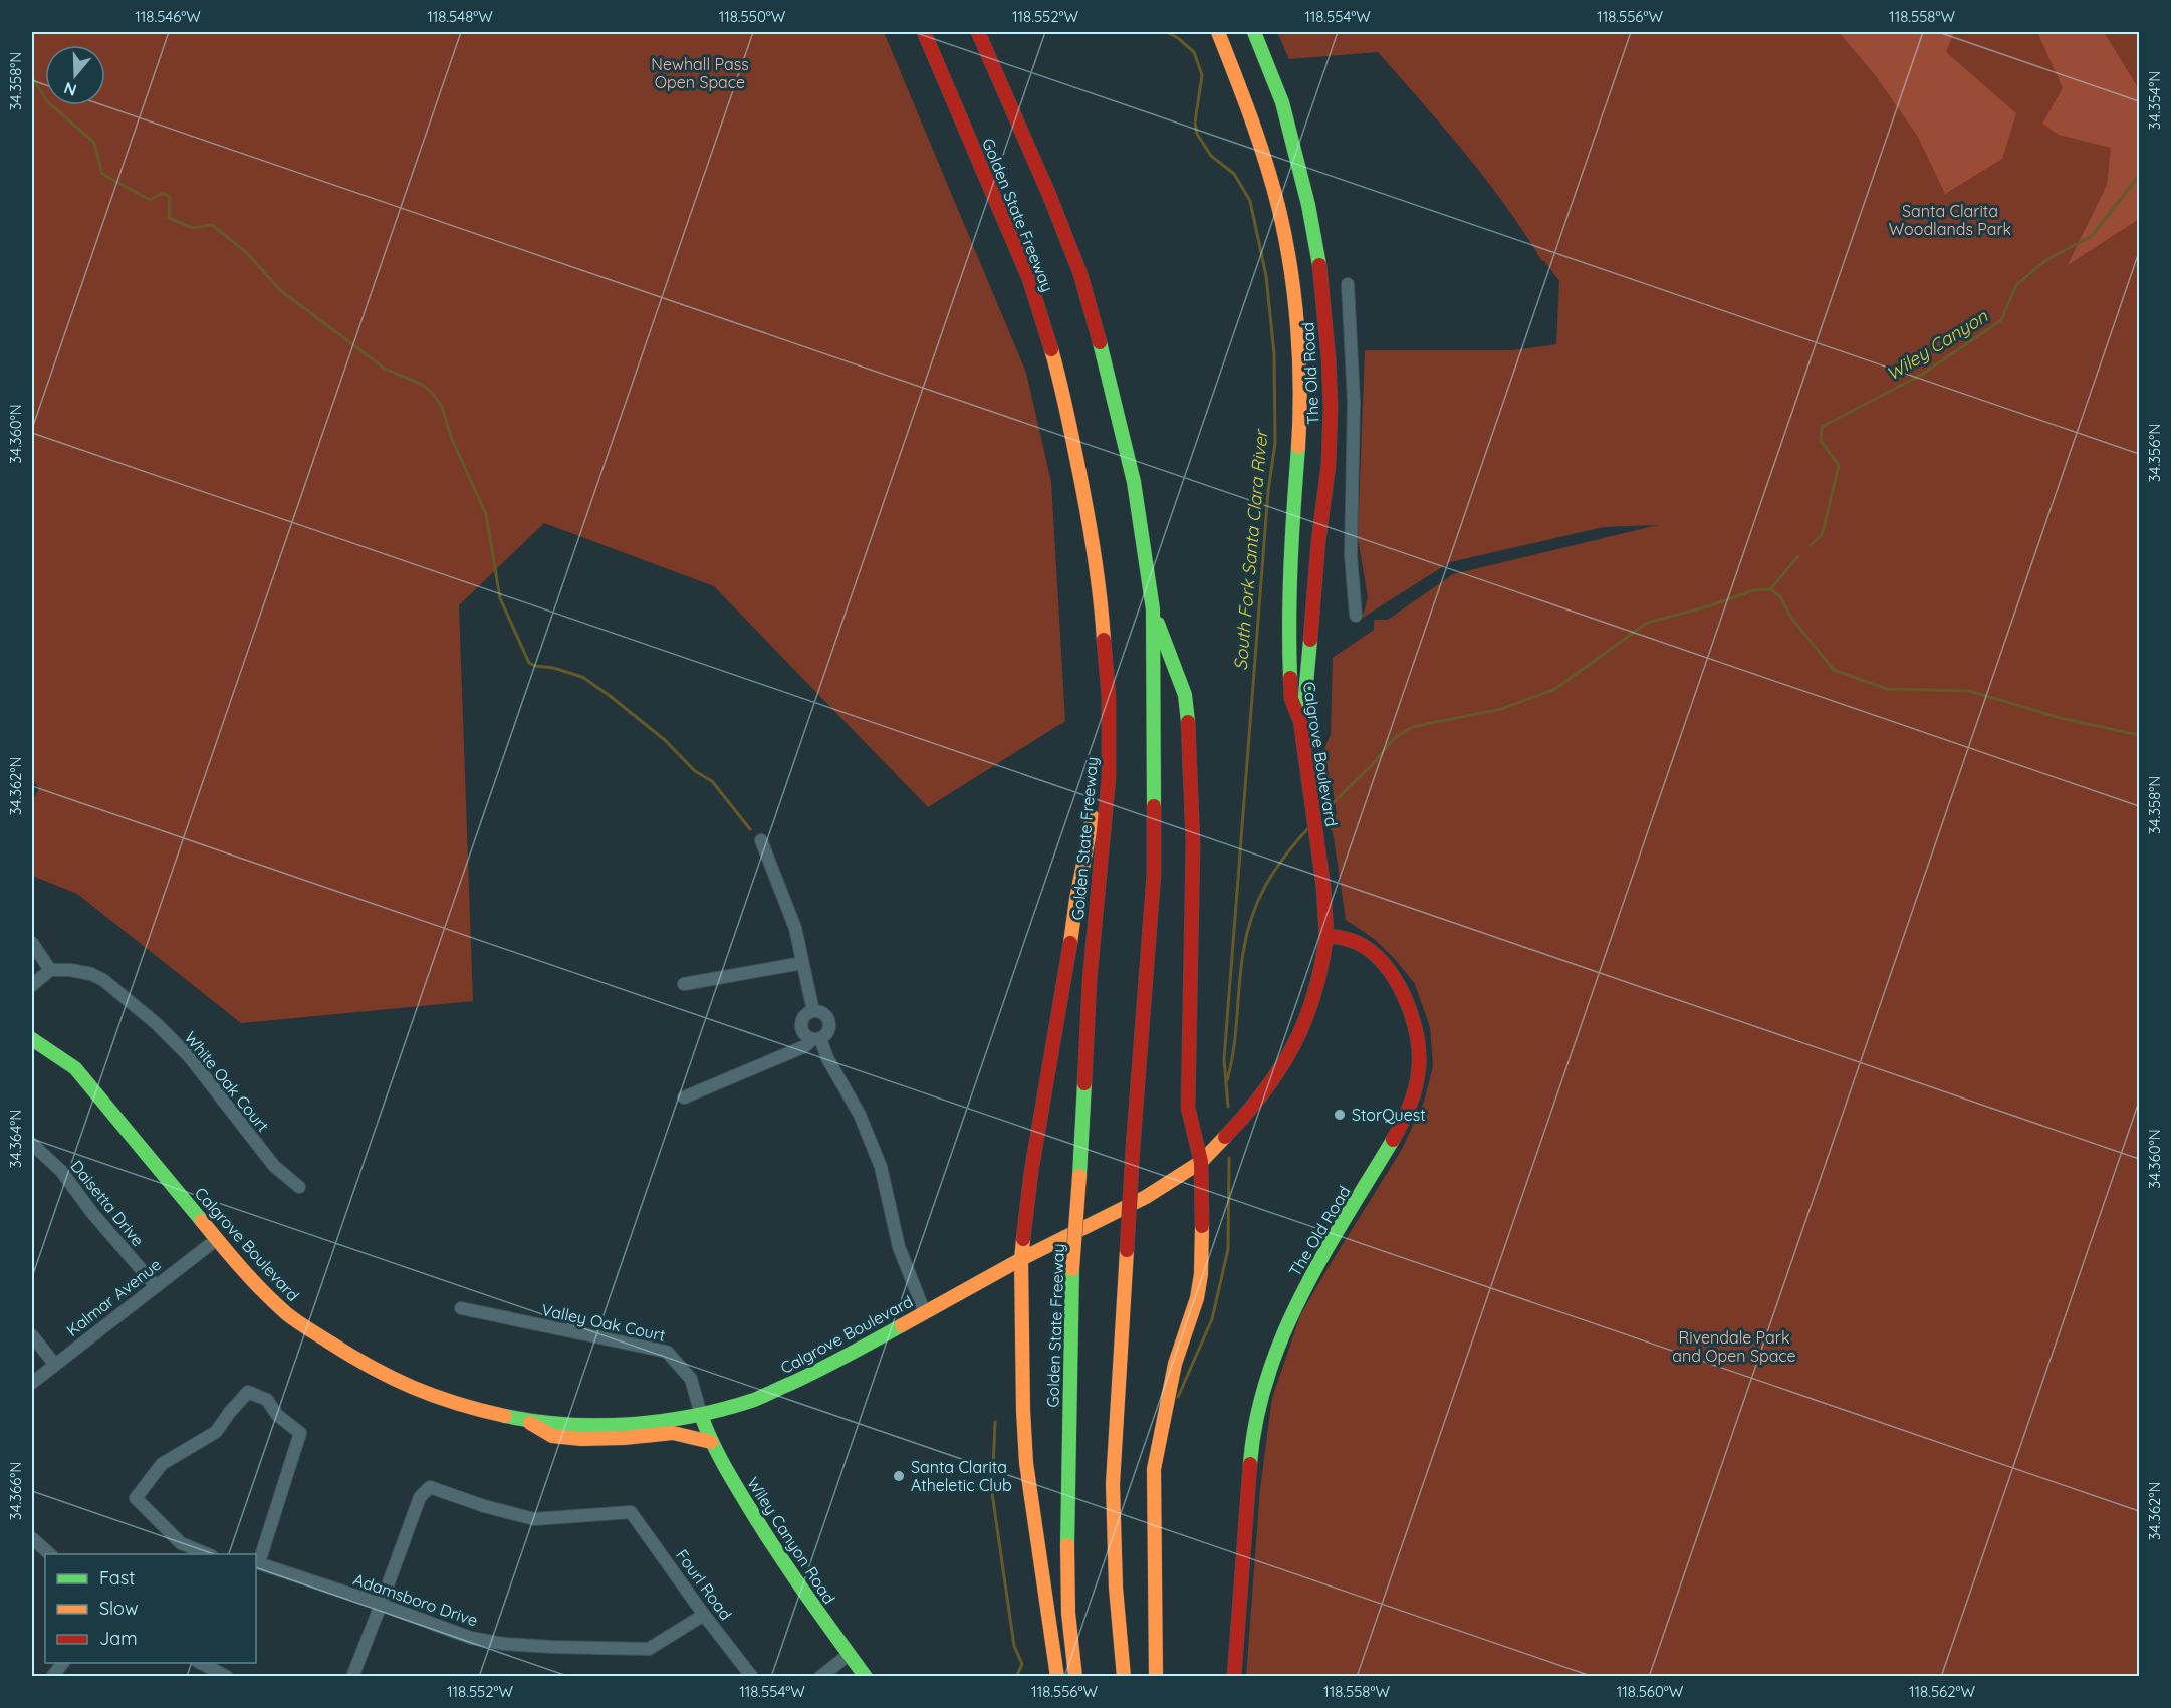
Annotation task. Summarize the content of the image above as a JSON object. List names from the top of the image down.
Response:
{
  "streets": {
    "main road": [
      "Golden State Freeway",
      "The Old Road",
      "Calgrove Boulevard",
      "Wiley Canyon Road"
    ],
    "street": [
      "White Oak Court",
      "Daisetta Drive",
      "Kalmar Avenue",
      "Valley Oak Court",
      "Fourl Road",
      "Adamsboro Drive"
    ]
  },
  "crossings": [
    ["The Old Road", "Calgrove Boulevard"],
    ["Calgrove Boulevard", "Kalmar Avenue"],
    ["Calgrove Boulevard", "Valley Oak Court"],
    ["Calgrove Boulevard", "Wiley Canyon Road"],
    ["Daisetta Drive", "Kalmar Avenue"],
    ["Valley Oak Court", "Wiley Canyon Road"],
    ["Fourl Road", "Adamsboro Drive"]
  ],
  "water": ["Wiley Canyon", "South Fork Santa Clara River"],
  "parks": ["Newhall Pass Open Space", "Santa Clarita Woodlands Park", "Rivendale Park and Open Space"],
  "places": ["StorQuest", "Santa Clarita Atheletic Club"],
  "legend": ["Fast", "Slow", "Jam"],
  "north": "bottom",
  "coordinates": [
    "118.546°W",
    "118.548°W",
    "118.550°W",
    "118.552°W",
    "118.554°W",
    "118.556°W",
    "118.558°W",
    "34.358°N",
    "34.354°N",
    "34.360°N",
    "34.356°N",
    "34.362°N",
    "34.364°N",
    "34.366°N",
    "118.560°W",
    "118.562°W"
  ]
}
